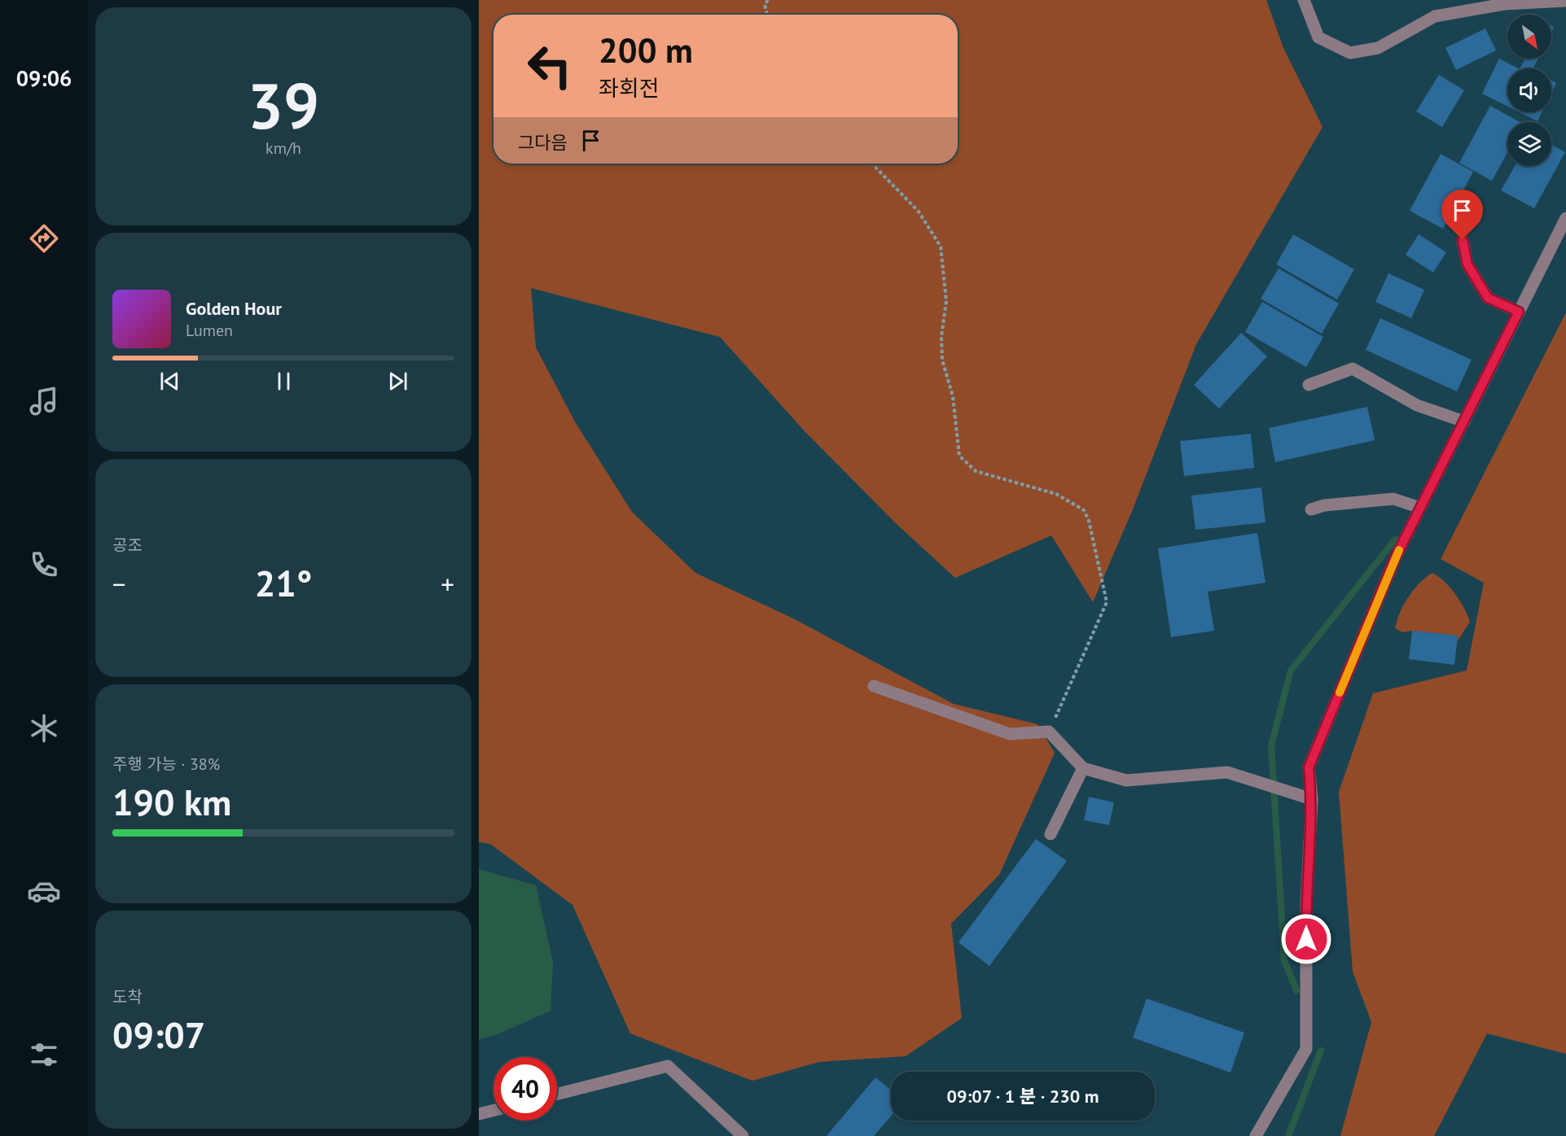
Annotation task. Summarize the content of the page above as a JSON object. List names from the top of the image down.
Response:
{
  "north": "bottom right",
  "page": {
    "tabs": "09:06",
    "tile": [
      ["39", "km/h"],
      "공조",
      ["주행 가능 · 38%", "190 km"],
      ["도착", "09:07"]
    ],
    "turn": ["200 m", "좌회전"],
    "then": "그다음",
    "song": ["Golden Hour", "Lumen"],
    "heat": ["−", "21°", "+"],
    "limit": "40",
    "trip": "09:07 · 1 분 · 230 m"
  }
}
